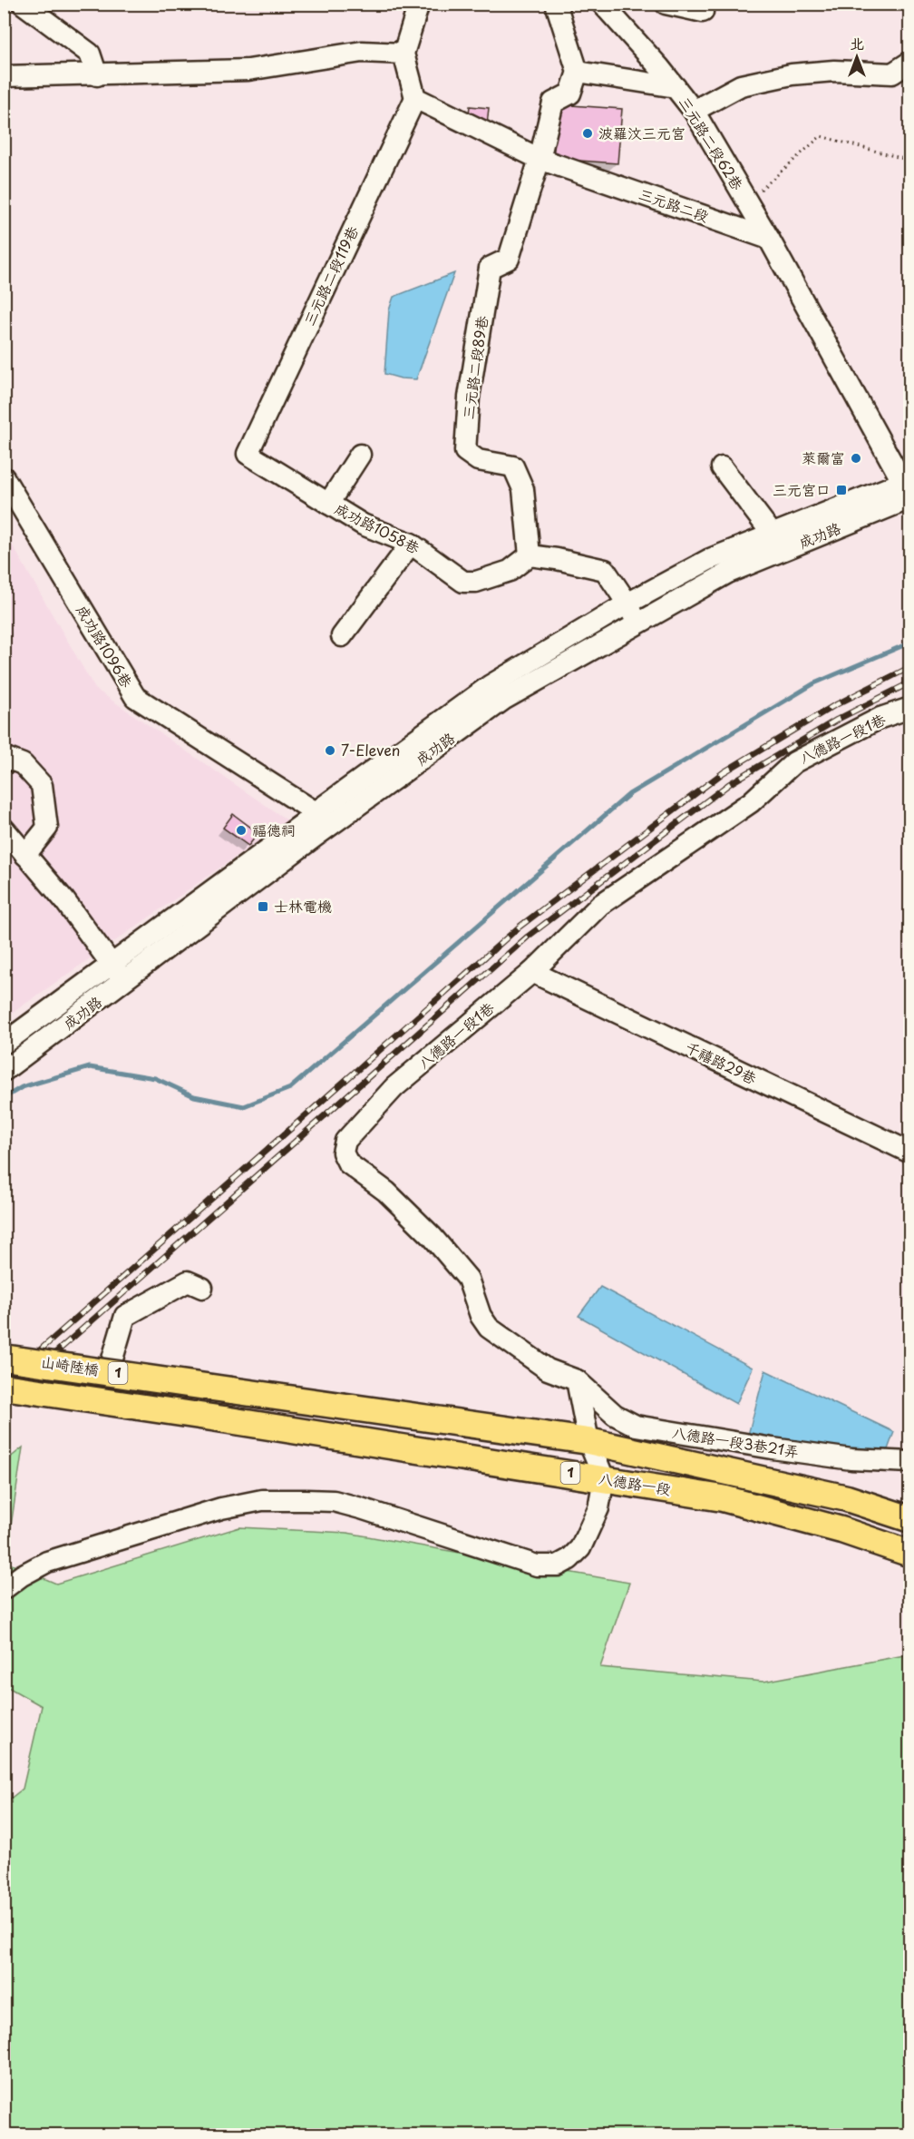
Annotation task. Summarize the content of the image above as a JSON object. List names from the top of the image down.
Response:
{
  "streets": {
    "main road": ["山崎陸橋", "1", "八德路一段"],
    "street": [
      "三元路二段62巷",
      "三元路二段",
      "三元路二段119巷",
      "三元路二段89巷",
      "成功路1058巷",
      "成功路",
      "成功路1096巷",
      "八德路一段1巷",
      "千禧路29巷",
      "八德路一段3巷21弄"
    ]
  },
  "crossings": [
    ["三元路二段62巷", "三元路二段"],
    ["三元路二段", "三元路二段119巷"],
    ["三元路二段", "三元路二段89巷"],
    ["三元路二段119巷", "成功路1058巷"],
    ["三元路二段89巷", "成功路1058巷"],
    ["成功路", "成功路1096巷"],
    ["八德路一段1巷", "千禧路29巷"],
    ["八德路一段1巷", "八德路一段3巷21弄"],
    ["山崎陸橋", "八德路一段"]
  ],
  "places": {
    "other": [
      "波羅汶三元宮",
      "萊爾富",
      "7-Eleven",
      "福德祠"
    ],
    "transit": ["三元宮口", "士林電機"]
  },
  "north": "top"
}
